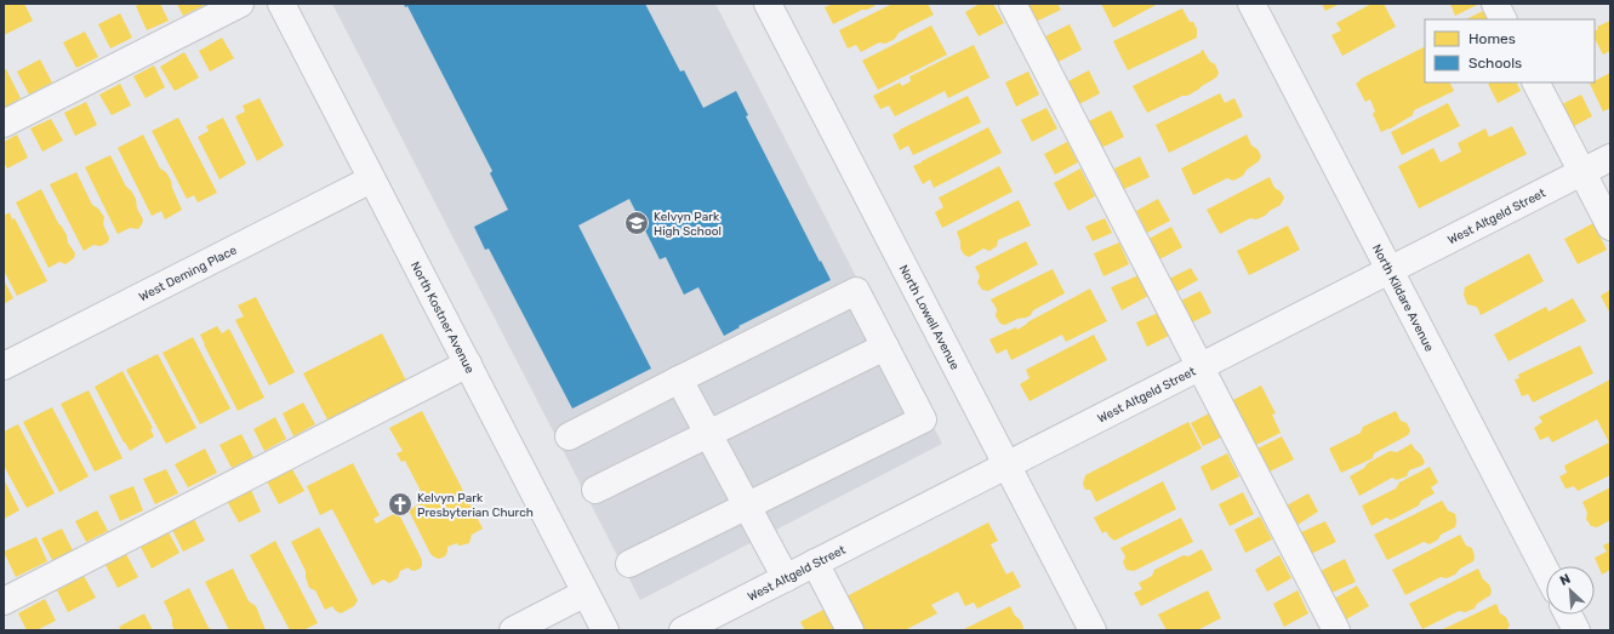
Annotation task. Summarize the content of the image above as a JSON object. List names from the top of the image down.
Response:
{
  "streets": {
    "street": [
      "West Altgeld Street",
      "West Deming Place",
      "North Kildare Avenue",
      "North Kostner Avenue",
      "North Lowell Avenue"
    ]
  },
  "crossings": [
    ["West Altgeld Street", "North Kildare Avenue"],
    ["West Altgeld Street", "North Lowell Avenue"],
    ["West Deming Place", "North Kostner Avenue"]
  ],
  "places": {
    "school or university": ["Kelvyn Park High School"],
    "church": ["Kelvyn Park Presbyterian Church"]
  },
  "legend": ["Homes", "Schools"],
  "north": "top left"
}
